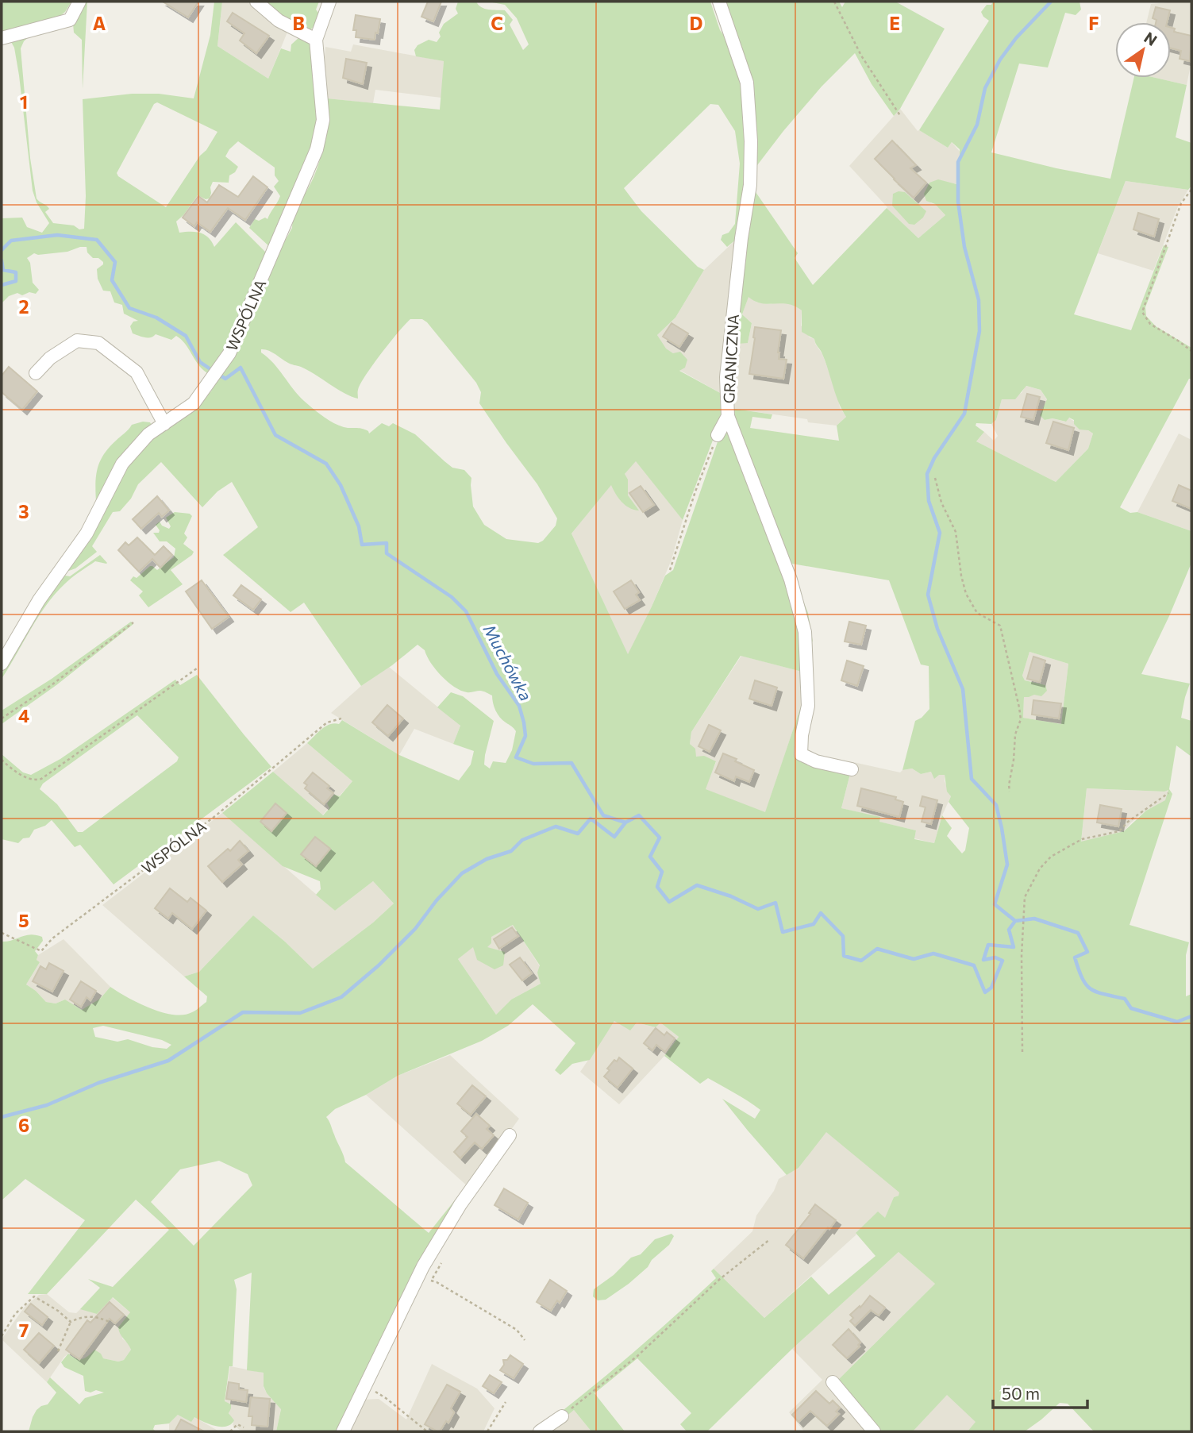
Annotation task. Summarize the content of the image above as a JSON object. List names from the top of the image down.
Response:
{
  "streets": {
    "street": ["WSPÓLNA", "GRANICZNA"]
  },
  "water": ["Muchówka"],
  "scale_bar": "50 m",
  "north": "top right",
  "grid": {
    "columns": [
      "A",
      "B",
      "C",
      "D",
      "E",
      "F"
    ],
    "rows": [
      "1",
      "2",
      "3",
      "4",
      "5",
      "6",
      "7"
    ]
  }
}
